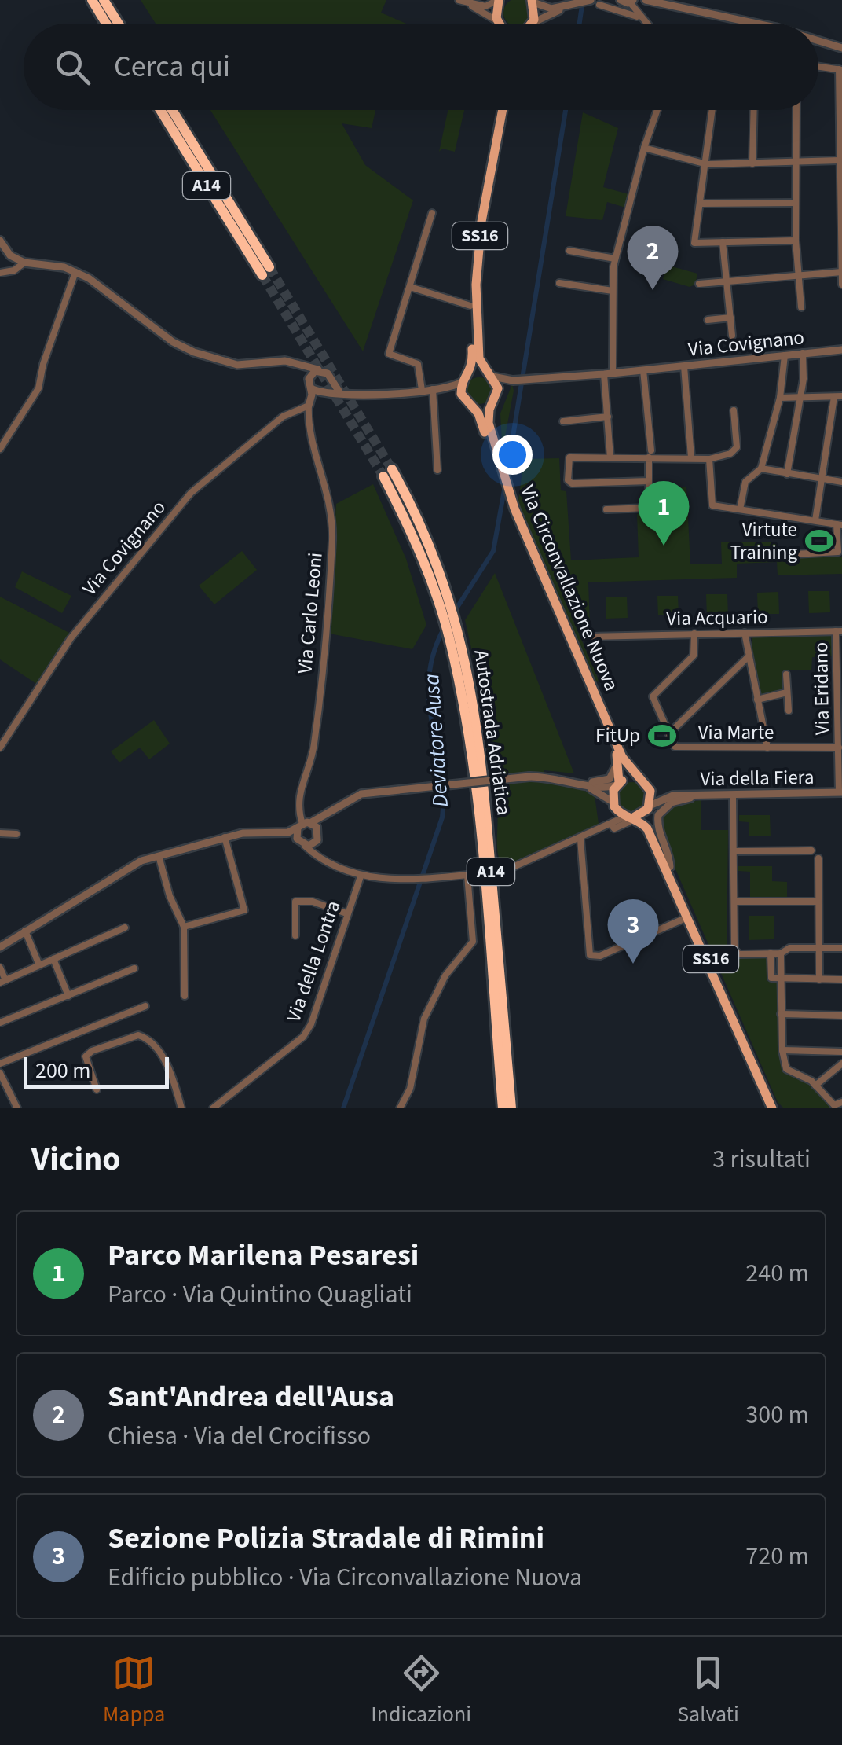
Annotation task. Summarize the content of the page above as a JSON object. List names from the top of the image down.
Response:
{
  "streets": {
    "highway": ["A14", "Autostrada Adriatica"],
    "main road": ["SS16", "Via Circonvallazione Nuova"],
    "street": [
      "Via Covignano",
      "Via Carlo Leoni",
      "Via Acquario",
      "Via Eridano",
      "Via Marte",
      "Via della Fiera",
      "Via della Lontra"
    ]
  },
  "crossings": [
    ["SS16", "Via Covignano"],
    ["SS16", "Via Circonvallazione Nuova"],
    ["SS16", "Via della Fiera"],
    ["Via Covignano", "Via Circonvallazione Nuova"],
    ["Via Covignano", "Via Carlo Leoni"],
    ["Via Circonvallazione Nuova", "Via della Fiera"],
    ["Via Acquario", "Via Eridano"],
    ["Via Acquario", "Via Marte"],
    ["Via Eridano", "Via Marte"],
    ["Via Eridano", "Via della Fiera"]
  ],
  "water": ["Deviatore Ausa"],
  "places": {
    "sports": ["Virtute Training", "FitUp"]
  },
  "scale_bar": "200 m",
  "page": {
    "search": "Cerca qui",
    "pins": ["2", "1", "3"],
    "scale": "200 m",
    "heading": ["Vicino", "3 risultati"],
    "list": [
      {
        "mark": "1",
        "name": "Parco Marilena Pesaresi",
        "note": "Parco · Via Quintino Quagliati",
        "value": "240 m"
      },
      {
        "mark": "2",
        "name": "Sant'Andrea dell'Ausa",
        "note": "Chiesa · Via del Crocifisso",
        "value": "300 m"
      },
      {
        "mark": "3",
        "name": "Sezione Polizia Stradale di Rimini",
        "note": "Edificio pubblico · Via Circonvallazione Nuova",
        "value": "720 m"
      }
    ],
    "nav": ["Mappa", "Indicazioni", "Salvati"]
  }
}
